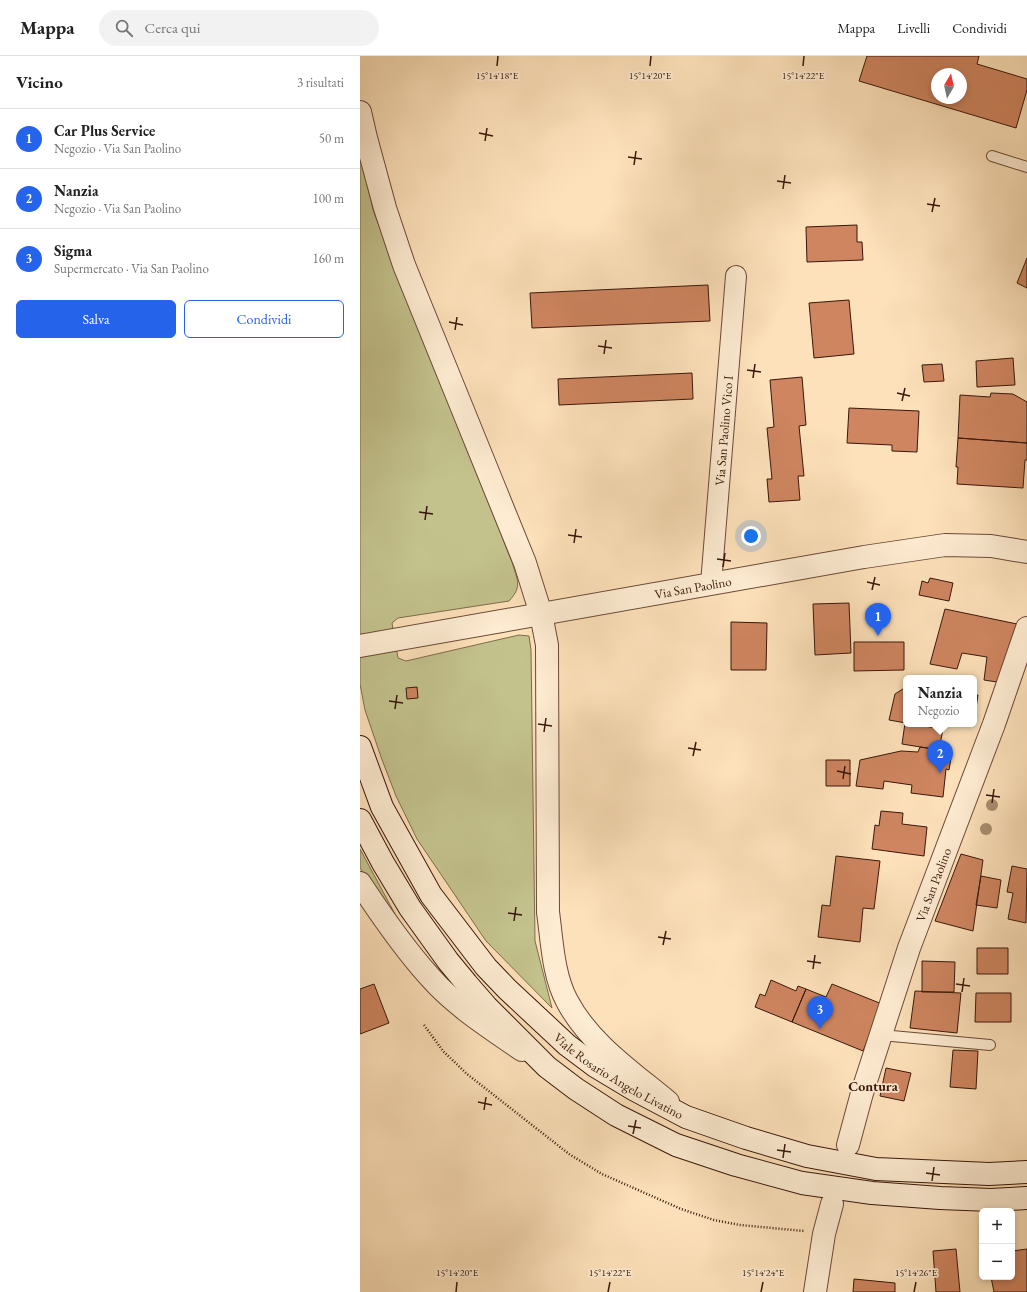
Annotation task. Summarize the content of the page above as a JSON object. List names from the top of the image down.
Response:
{
  "streets": {
    "street": ["Via San Paolino Vico I", "Via San Paolino", "Viale Rosario Angelo Livatino"]
  },
  "crossings": [
    ["Via San Paolino Vico I", "Via San Paolino"]
  ],
  "districts": ["Contura"],
  "north": "top",
  "page": {
    "header": "Mappa",
    "search": "Cerca qui",
    "nav": ["Mappa", "Livelli", "Condividi"],
    "heading": ["Vicino", "3 risultati"],
    "list": [
      {
        "mark": "1",
        "name": "Car Plus Service",
        "note": "Negozio · Via San Paolino",
        "value": "50 m"
      },
      {
        "mark": "2",
        "name": "Nanzia",
        "note": "Negozio · Via San Paolino",
        "value": "100 m"
      },
      {
        "mark": "3",
        "name": "Sigma",
        "note": "Supermercato · Via San Paolino",
        "value": "160 m"
      }
    ],
    "buttons": ["Salva", "Condividi"],
    "pins": ["1", "2", "3"],
    "popup": ["Nanzia", "Negozio"],
    "map_buttons": ["+", "−"]
  },
  "coordinates": [
    "15°14'20\"E",
    "15°14'22\"E",
    "15°14'18\"E",
    "15°14'24\"E",
    "15°14'26\"E"
  ]
}
